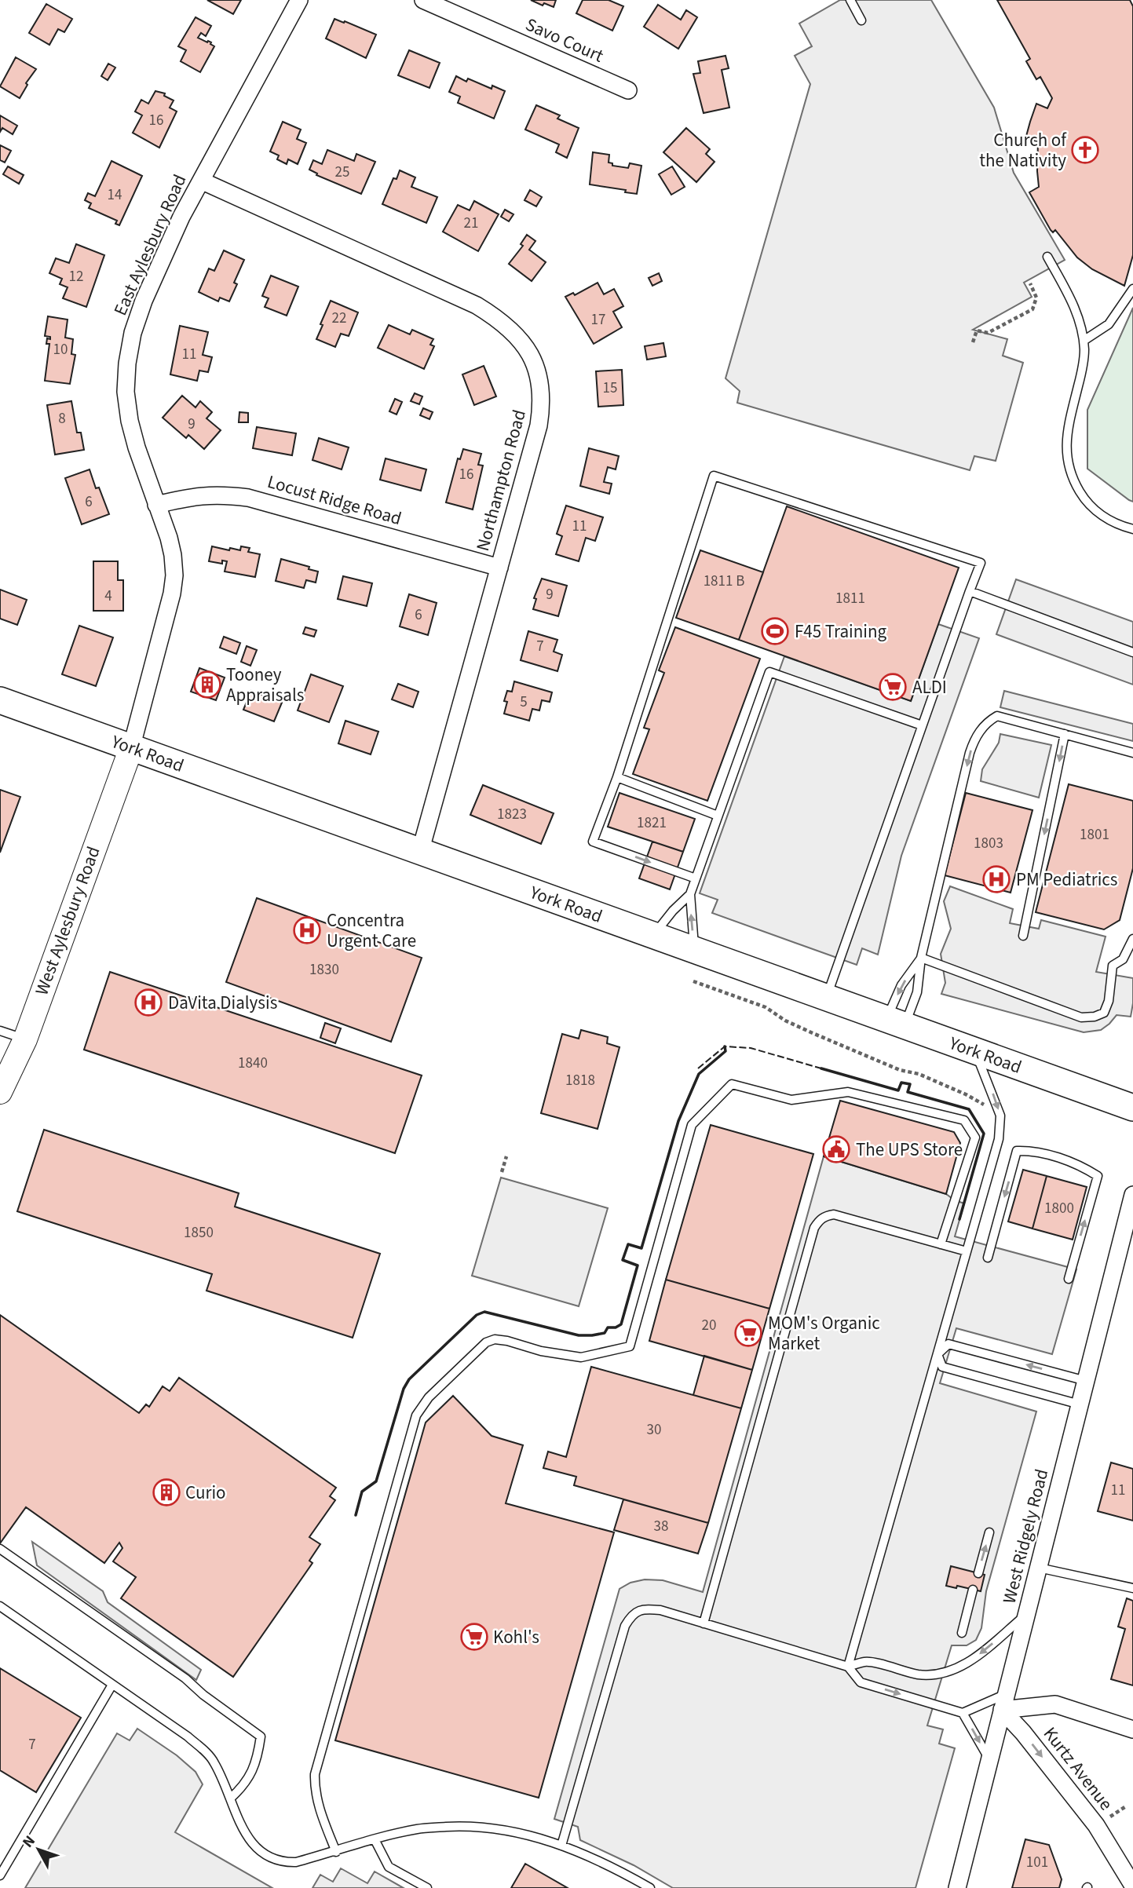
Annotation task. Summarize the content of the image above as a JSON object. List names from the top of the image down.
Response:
{
  "streets": {
    "main road": ["York Road"],
    "street": [
      "Savo Court",
      "East Aylesbury Road",
      "Northampton Road",
      "Locust Ridge Road",
      "West Aylesbury Road",
      "West Ridgely Road",
      "Kurtz Avenue"
    ]
  },
  "crossings": [
    ["East Aylesbury Road", "Northampton Road"],
    ["East Aylesbury Road", "Locust Ridge Road"],
    ["East Aylesbury Road", "York Road"],
    ["East Aylesbury Road", "West Aylesbury Road"],
    ["Northampton Road", "Locust Ridge Road"],
    ["Northampton Road", "York Road"],
    ["York Road", "West Aylesbury Road"],
    ["West Ridgely Road", "Kurtz Avenue"]
  ],
  "one_way": ["Kurtz Avenue"],
  "places": {
    "church": ["Church of the Nativity"],
    "sports": ["F45 Training"],
    "building": ["Tooney Appraisals", "Curio"],
    "supermarket": ["ALDI", "MOM's Organic Market", "Kohl's"],
    "hospital": ["PM Pediatrics", "Concentra Urgent Care", "DaVita Dialysis"],
    "public building": ["The UPS Store"]
  },
  "house_numbers": [
    "16",
    "25",
    "14",
    "21",
    "12",
    "22",
    "17",
    "10",
    "11",
    "15",
    "8",
    "9",
    "16",
    "6",
    "11",
    "1811 B",
    "9",
    "4",
    "1811",
    "6",
    "7",
    "5",
    "1823",
    "1821",
    "1801",
    "1803",
    "1830",
    "1840",
    "1818",
    "1800",
    "1850",
    "20",
    "30",
    "11",
    "38",
    "7",
    "101"
  ],
  "north": "top left"
}
